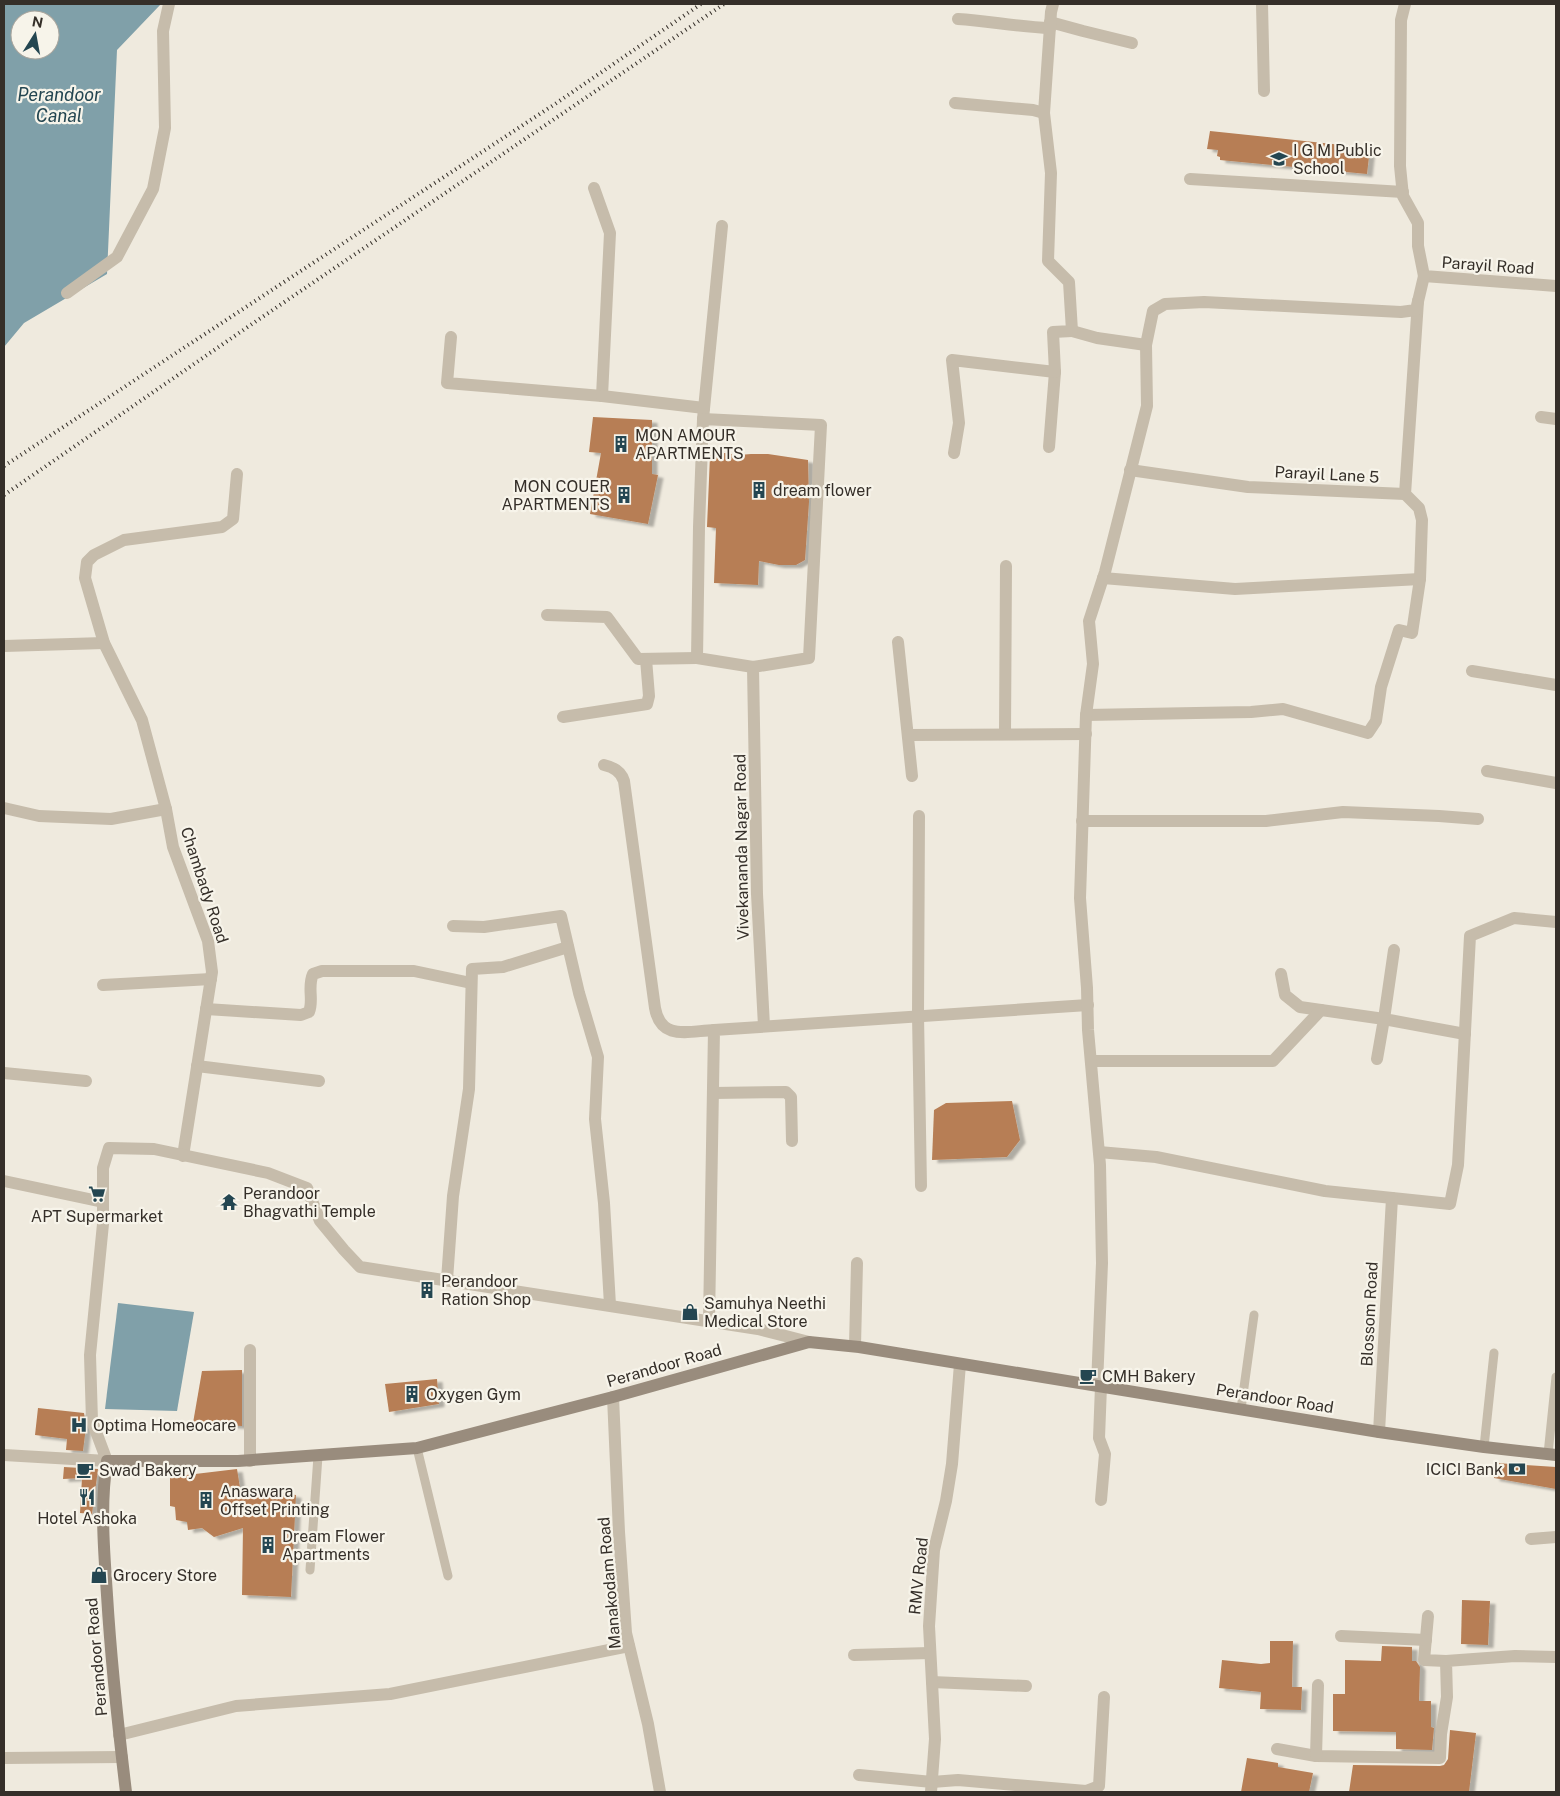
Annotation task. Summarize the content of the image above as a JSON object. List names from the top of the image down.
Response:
{
  "streets": {
    "main road": ["Perandoor Road"],
    "street": [
      "Parayil Road",
      "Parayil Lane 5",
      "Vivekananda Nagar Road",
      "Chambady Road",
      "Blossom Road",
      "RMV Road",
      "Manakodam Road"
    ]
  },
  "crossings": [
    ["Blossom Road", "Perandoor Road"],
    ["Perandoor Road", "RMV Road"],
    ["Perandoor Road", "Manakodam Road"]
  ],
  "water": ["Perandoor Canal"],
  "places": {
    "school or university": ["I G M Public School"],
    "building": [
      "MON AMOUR APARTMENTS",
      "dream flower",
      "MON COUER APARTMENTS",
      "Perandoor Ration Shop",
      "Oxygen Gym",
      "Anaswara Offset Printing",
      "Dream Flower Apartments"
    ],
    "supermarket": ["APT Supermarket"],
    "temple": ["Perandoor Bhagvathi Temple"],
    "shop": ["Samuhya Neethi Medical Store", "Grocery Store"],
    "cafe": ["CMH Bakery", "Swad Bakery"],
    "hospital": ["Optima Homeocare"],
    "bank": ["ICICI Bank"],
    "restaurant": ["Hotel Ashoka"]
  },
  "north": "top"
}
